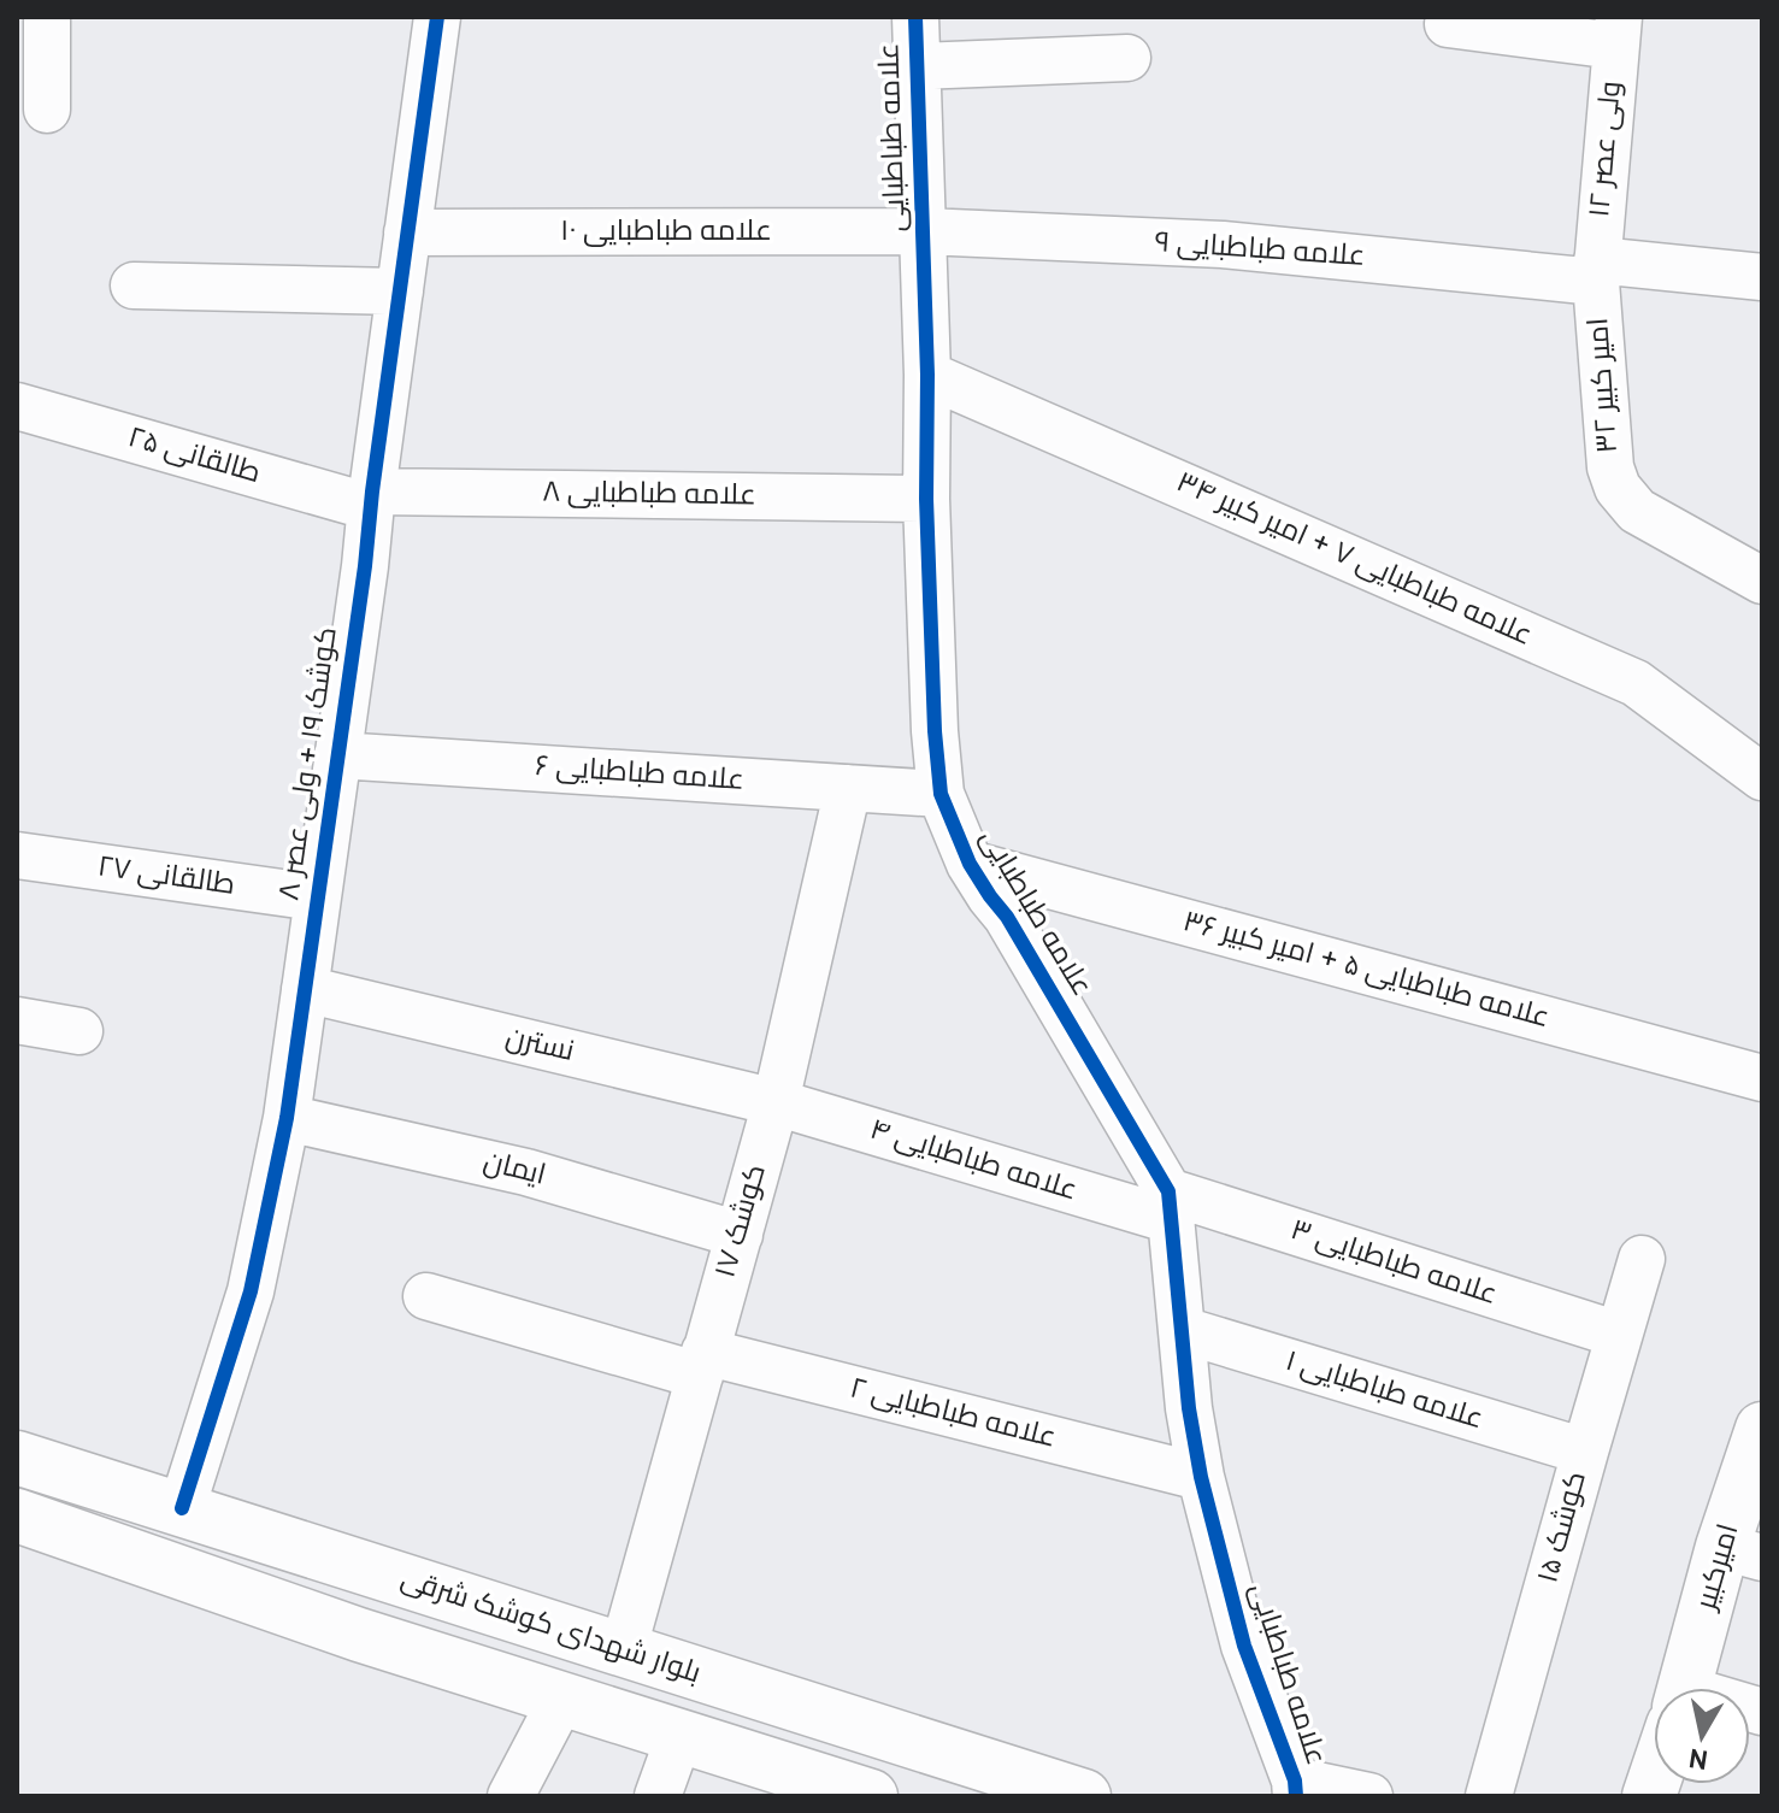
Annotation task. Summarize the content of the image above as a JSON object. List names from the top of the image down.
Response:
{
  "streets": {
    "main road": ["امیرکبیر", "بلوار شهدای کوشک شرقی"],
    "street": [
      "علامه طباطبایی",
      "ولی عصر ۱۲",
      "علامه طباطبایی ۱۰",
      "علامه طباطبایی ۹",
      "امیر کبیر ۳۲",
      "طالقانی ۲۵",
      "علامه طباطبایی ۸",
      "علامه طباطبایی ۷ + امیر کبیر ۳۴",
      "کوشک ۱۹ + ولی عصر ۸",
      "علامه طباطبایی ۶",
      "طالقانی ۲۷",
      "علامه طباطبایی ۵ + امیر کبیر ۳۶",
      "نسترن",
      "علامه طباطبایی ۴",
      "ایمان",
      "کوشک ۱۷",
      "علامه طباطبایی ۳",
      "علامه طباطبایی ۱",
      "علامه طباطبایی ۲",
      "کوشک ۱۵"
    ]
  },
  "crossings": [
    ["علامه طباطبایی", "علامه طباطبایی ۱۰"],
    ["علامه طباطبایی", "علامه طباطبایی ۹"],
    ["علامه طباطبایی", "علامه طباطبایی ۸"],
    ["علامه طباطبایی", "علامه طباطبایی ۷ + امیر کبیر ۳۴"],
    ["علامه طباطبایی", "علامه طباطبایی ۶"],
    ["علامه طباطبایی", "علامه طباطبایی ۵ + امیر کبیر ۳۶"],
    ["علامه طباطبایی", "علامه طباطبایی ۴"],
    ["علامه طباطبایی", "علامه طباطبایی ۳"],
    ["علامه طباطبایی", "علامه طباطبایی ۱"],
    ["علامه طباطبایی", "علامه طباطبایی ۲"],
    ["ولی عصر ۱۲", "علامه طباطبایی ۹"],
    ["ولی عصر ۱۲", "امیر کبیر ۳۲"],
    ["علامه طباطبایی ۱۰", "علامه طباطبایی ۹"],
    ["علامه طباطبایی ۱۰", "کوشک ۱۹ + ولی عصر ۸"],
    ["علامه طباطبایی ۹", "امیر کبیر ۳۲"],
    ["طالقانی ۲۵", "علامه طباطبایی ۸"],
    ["طالقانی ۲۵", "کوشک ۱۹ + ولی عصر ۸"],
    ["علامه طباطبایی ۸", "کوشک ۱۹ + ولی عصر ۸"],
    ["کوشک ۱۹ + ولی عصر ۸", "علامه طباطبایی ۶"],
    ["کوشک ۱۹ + ولی عصر ۸", "طالقانی ۲۷"],
    ["کوشک ۱۹ + ولی عصر ۸", "نسترن"],
    ["کوشک ۱۹ + ولی عصر ۸", "ایمان"],
    ["کوشک ۱۹ + ولی عصر ۸", "بلوار شهدای کوشک شرقی"],
    ["علامه طباطبایی ۶", "کوشک ۱۷"],
    ["نسترن", "علامه طباطبایی ۴"],
    ["نسترن", "کوشک ۱۷"],
    ["علامه طباطبایی ۴", "کوشک ۱۷"],
    ["علامه طباطبایی ۴", "علامه طباطبایی ۳"],
    ["ایمان", "کوشک ۱۷"],
    ["کوشک ۱۷", "علامه طباطبایی ۲"],
    ["کوشک ۱۷", "بلوار شهدای کوشک شرقی"],
    ["علامه طباطبایی ۳", "کوشک ۱۵"],
    ["علامه طباطبایی ۱", "کوشک ۱۵"]
  ],
  "north": "bottom"
}
